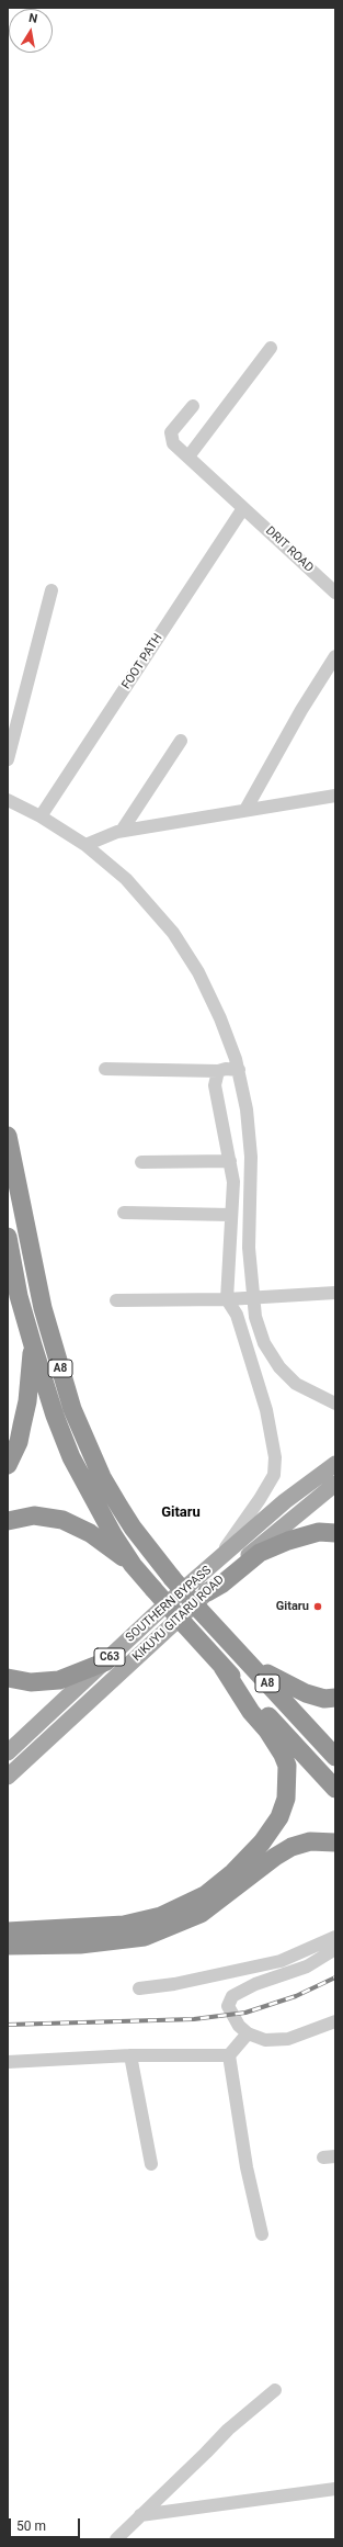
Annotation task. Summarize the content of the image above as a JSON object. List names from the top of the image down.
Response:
{
  "streets": {
    "highway": ["A8"],
    "main road": ["SOUTHERN BYPASS", "KIKUYU GITARU ROAD", "C63"],
    "street": ["DRIT ROAD", "FOOT PATH"]
  },
  "crossings": [
    ["DRIT ROAD", "FOOT PATH"],
    ["SOUTHERN BYPASS", "C63"]
  ],
  "districts": ["Gitaru"],
  "places": ["Gitaru"],
  "scale_bar": "50 m",
  "north": "top"
}
